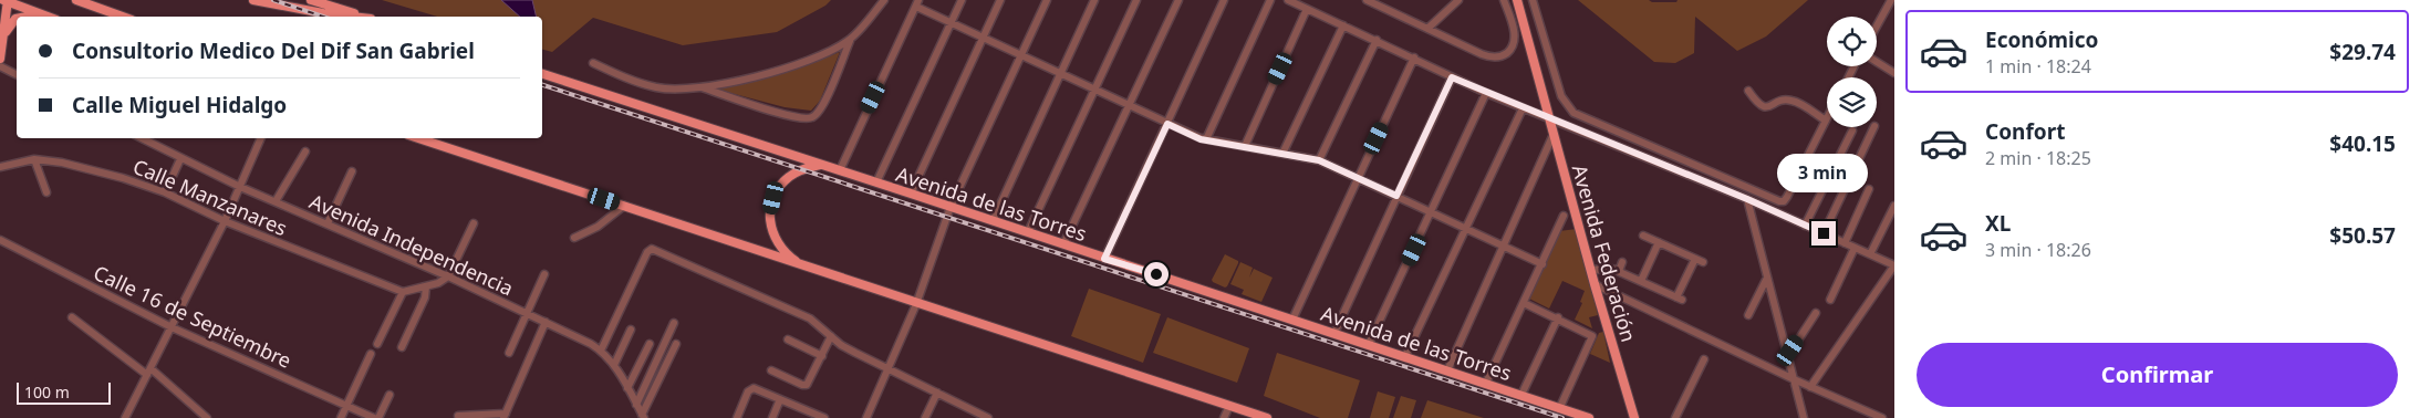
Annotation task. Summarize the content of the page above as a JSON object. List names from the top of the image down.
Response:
{
  "streets": {
    "main road": ["Avenida de las Torres", "Avenida Federación"],
    "street": ["Calle Manzanares", "Avenida Independencia", "Calle 16 de Septiembre"]
  },
  "scale_bar": "100 m",
  "page": {
    "list": [
      {
        "name": "Económico",
        "note": "1 min · 18:24",
        "value": "$29.74"
      },
      {
        "name": "Confort",
        "note": "2 min · 18:25",
        "value": "$40.15"
      },
      {
        "name": "XL",
        "note": "3 min · 18:26",
        "value": "$50.57"
      }
    ],
    "banner": ["Consultorio Medico Del Dif San Gabriel", "Calle Miguel Hidalgo"],
    "bubble": "3 min",
    "buttons": "Confirmar",
    "scale": "100 m"
  }
}
